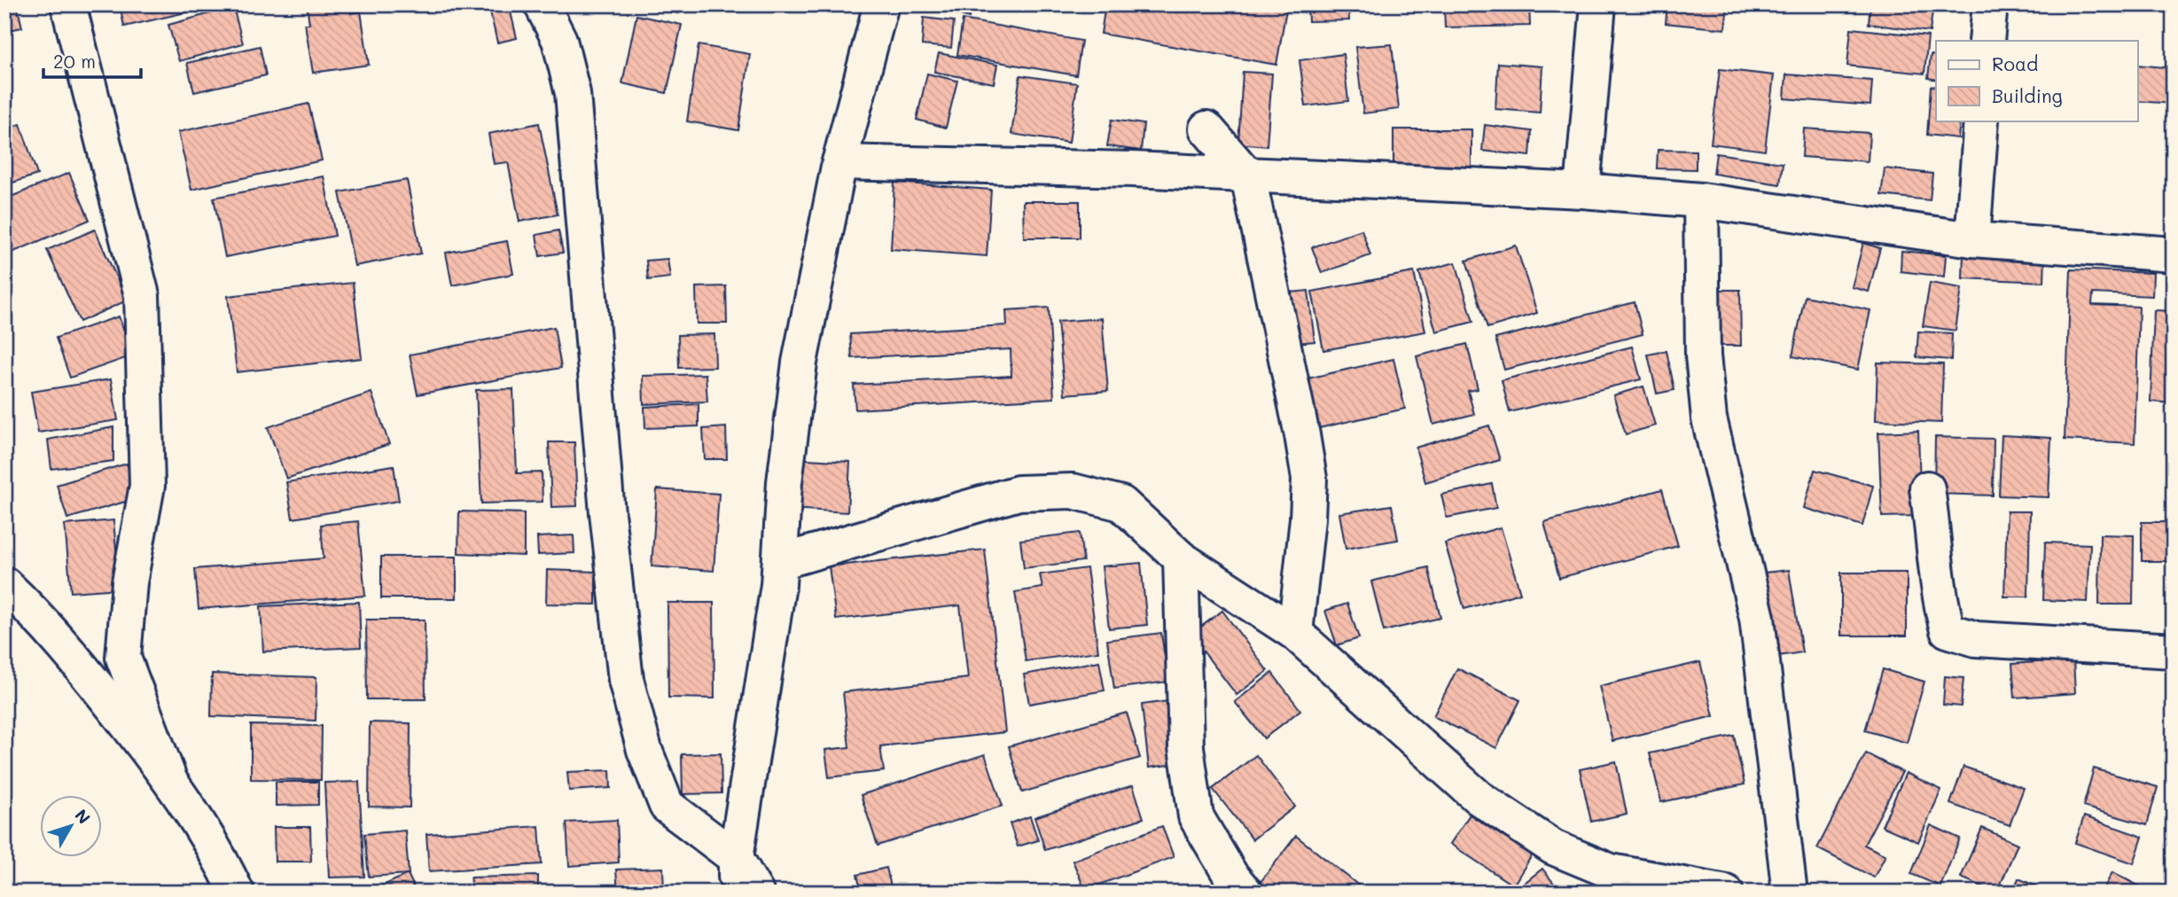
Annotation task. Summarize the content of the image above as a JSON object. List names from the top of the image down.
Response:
{
  "legend": ["Road", "Building"],
  "scale_bar": "20 m",
  "north": "top right"
}
